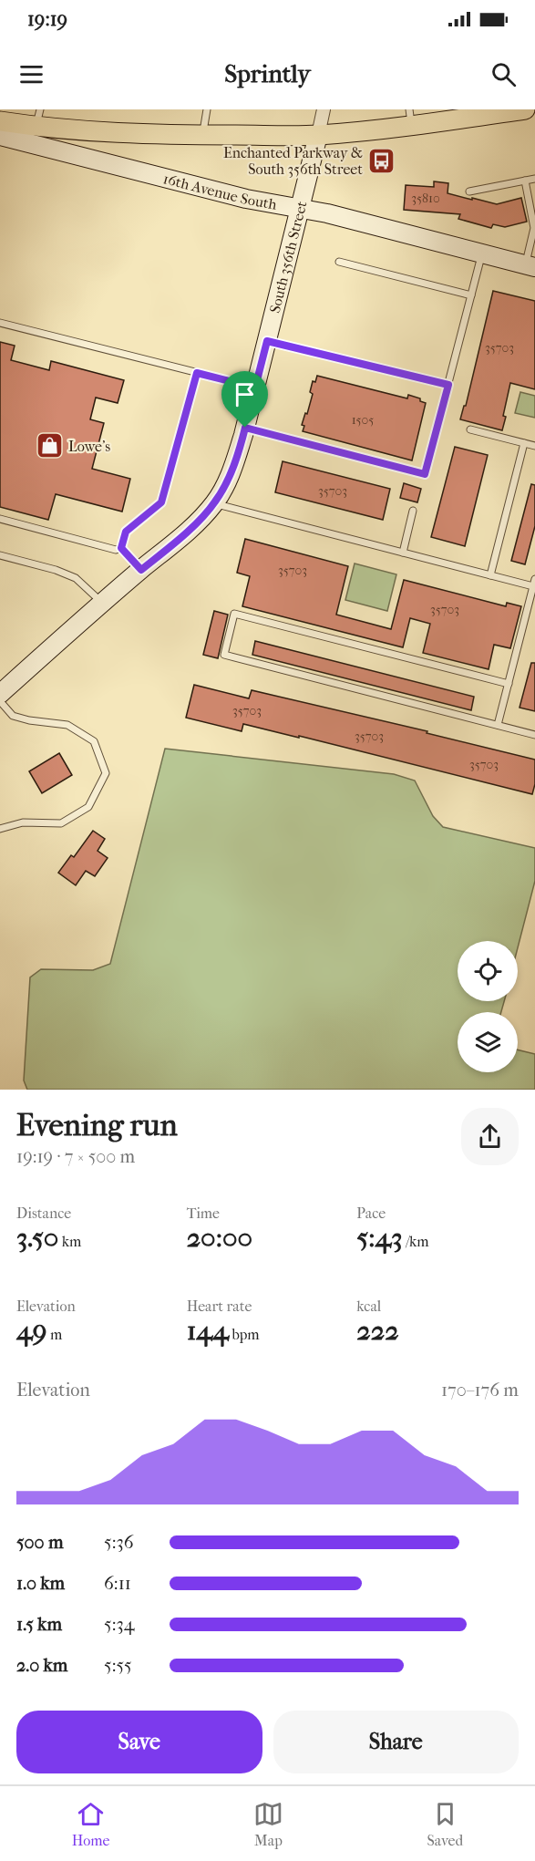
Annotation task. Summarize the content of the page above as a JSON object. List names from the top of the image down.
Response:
{
  "streets": {
    "main road": ["16th Avenue South", "South 356th Street"]
  },
  "crossings": [
    ["16th Avenue South", "South 356th Street"]
  ],
  "places": {
    "bus stop": ["Enchanted Parkway & South 356th Street"],
    "shop": ["Lowe's"]
  },
  "house_numbers": [
    "35810",
    "35703",
    "1505",
    "35703",
    "35703",
    "35703",
    "35703",
    "35703",
    "35703"
  ],
  "page": {
    "status": "19:19",
    "header": "Sprintly",
    "heading": ["Evening run", "19:19 · 7 × 500 m"],
    "stats": [
      ["Distance", "3.50 km"],
      ["Time", "20:00"],
      ["Pace", "5:43 /km"],
      ["Elevation", "49 m"],
      ["Heart rate", "144 bpm"],
      ["kcal", "222"]
    ],
    "chart": ["Elevation", "170–176 m"],
    "list": [
      {
        "name": "500 m",
        "note": "5:36"
      },
      {
        "name": "1.0 km",
        "note": "6:11"
      },
      {
        "name": "1.5 km",
        "note": "5:34"
      },
      {
        "name": "2.0 km",
        "note": "5:55"
      }
    ],
    "buttons": ["Save", "Share"],
    "tabs": ["Home", "Map", "Saved"]
  }
}
